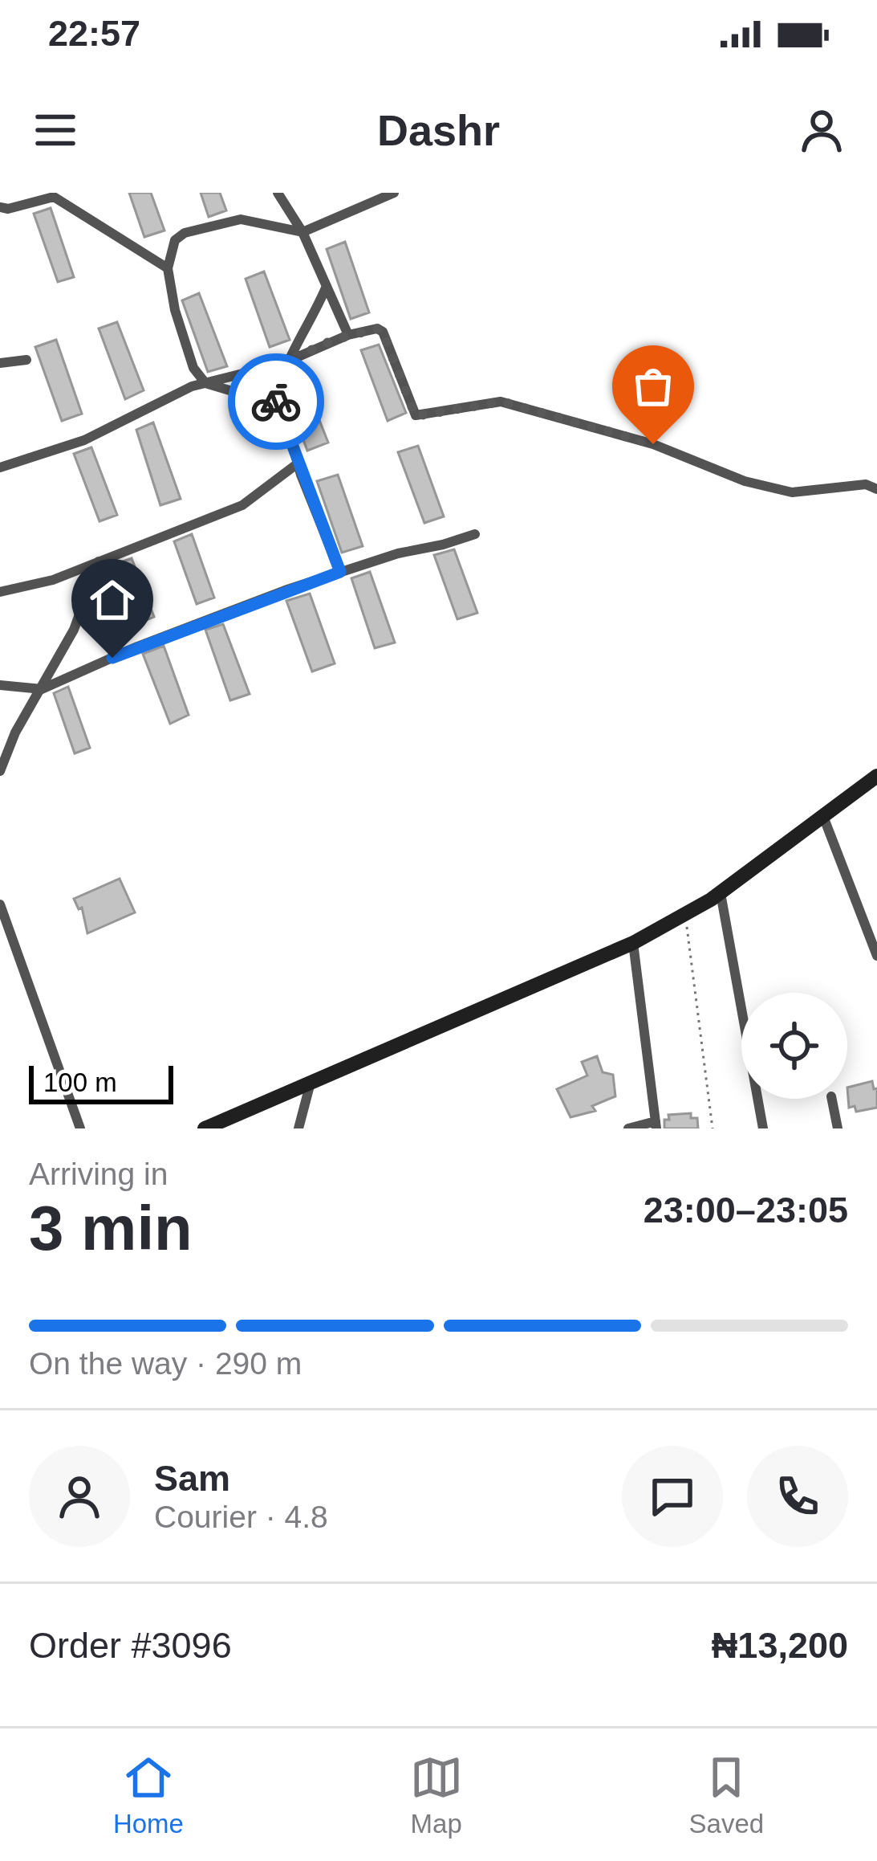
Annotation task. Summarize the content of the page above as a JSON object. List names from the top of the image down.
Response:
{
  "scale_bar": "100 m",
  "page": {
    "status": "22:57",
    "header": "Dashr",
    "scale": "100 m",
    "heading": ["3 min", "Arriving in", "23:00–23:05"],
    "panel": [
      "Sam",
      "Courier · 4.8",
      "Order #3096",
      "₦13,200"
    ],
    "bar": "On the way · 290 m",
    "tabs": ["Home", "Map", "Saved"]
  }
}
